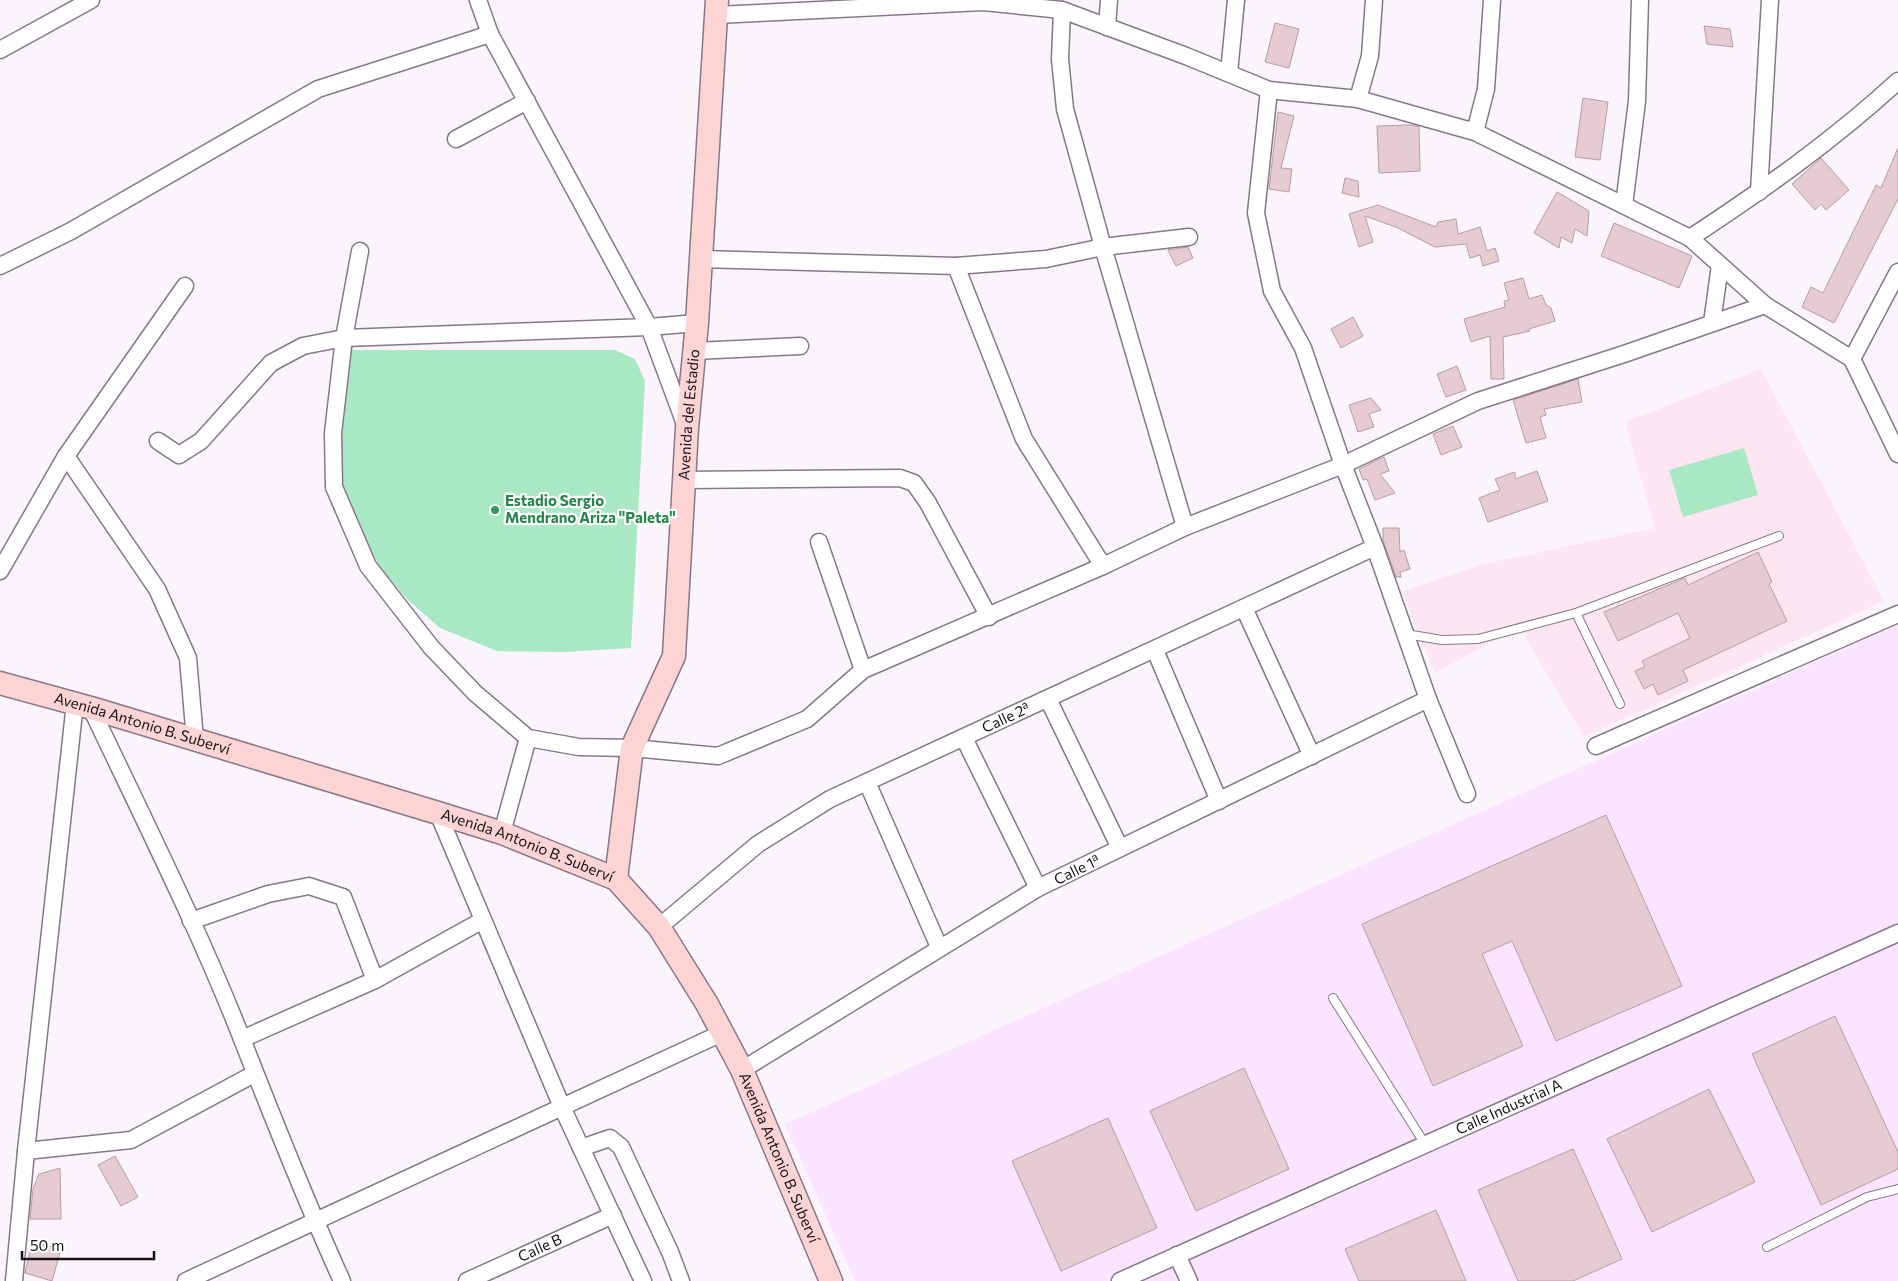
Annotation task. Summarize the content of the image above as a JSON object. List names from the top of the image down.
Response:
{
  "streets": {
    "main road": ["Avenida del Estadio", "Avenida Antonio B. Suberví"],
    "street": [
      "Calle 2ª",
      "Calle 1ª",
      "Calle Industrial A",
      "Calle B"
    ]
  },
  "crossings": [
    ["Avenida del Estadio", "Avenida Antonio B. Suberví"],
    ["Calle 2ª", "Avenida Antonio B. Suberví"],
    ["Avenida Antonio B. Suberví", "Calle 1ª"]
  ],
  "places": ["Estadio Sergio Mendrano Ariza \"Paleta\""],
  "scale_bar": "50 m"
}
